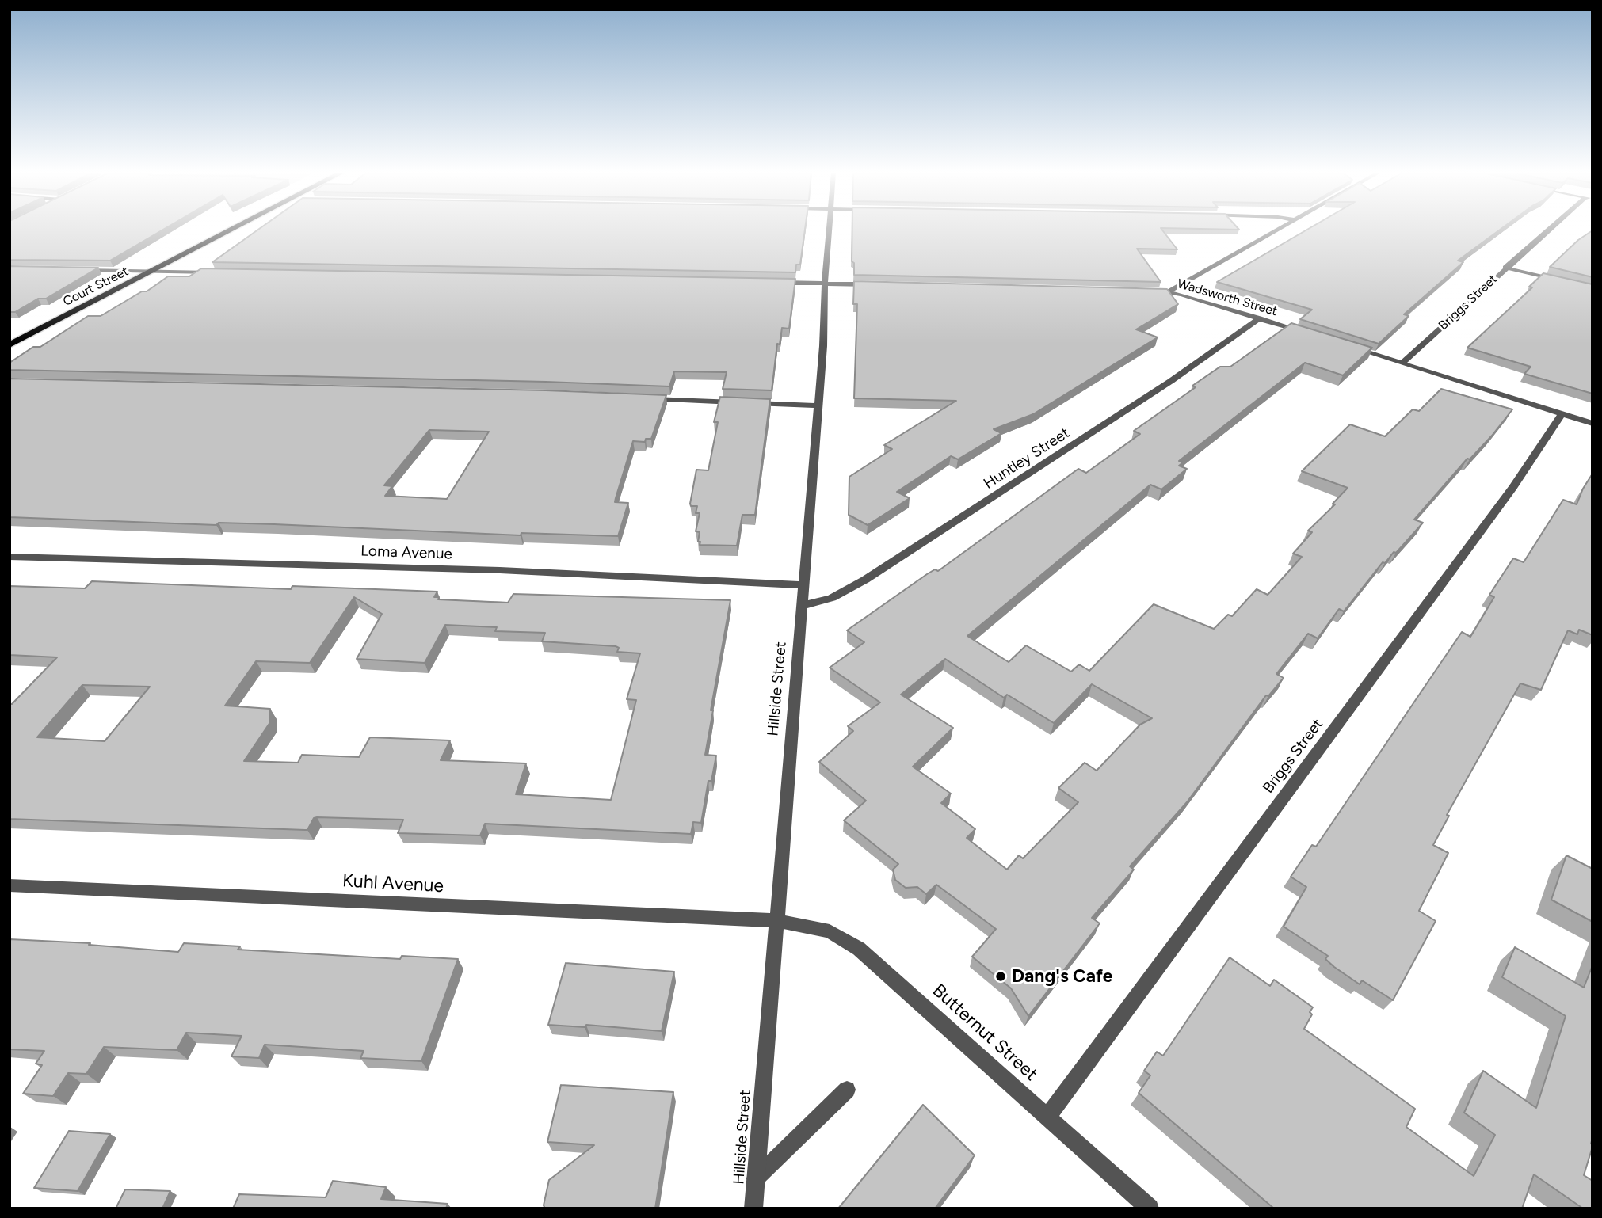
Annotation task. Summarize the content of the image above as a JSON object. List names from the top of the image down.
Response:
{
  "streets": {
    "main road": ["Court Street"],
    "street": [
      "Wadsworth Street",
      "Briggs Street",
      "Huntley Street",
      "Loma Avenue",
      "Hillside Street",
      "Kuhl Avenue",
      "Butternut Street"
    ]
  },
  "crossings": [
    ["Wadsworth Street", "Huntley Street"],
    ["Briggs Street", "Butternut Street"],
    ["Huntley Street", "Hillside Street"],
    ["Loma Avenue", "Hillside Street"],
    ["Hillside Street", "Kuhl Avenue"],
    ["Hillside Street", "Butternut Street"],
    ["Kuhl Avenue", "Butternut Street"]
  ],
  "places": ["Dang's Cafe"]
}
